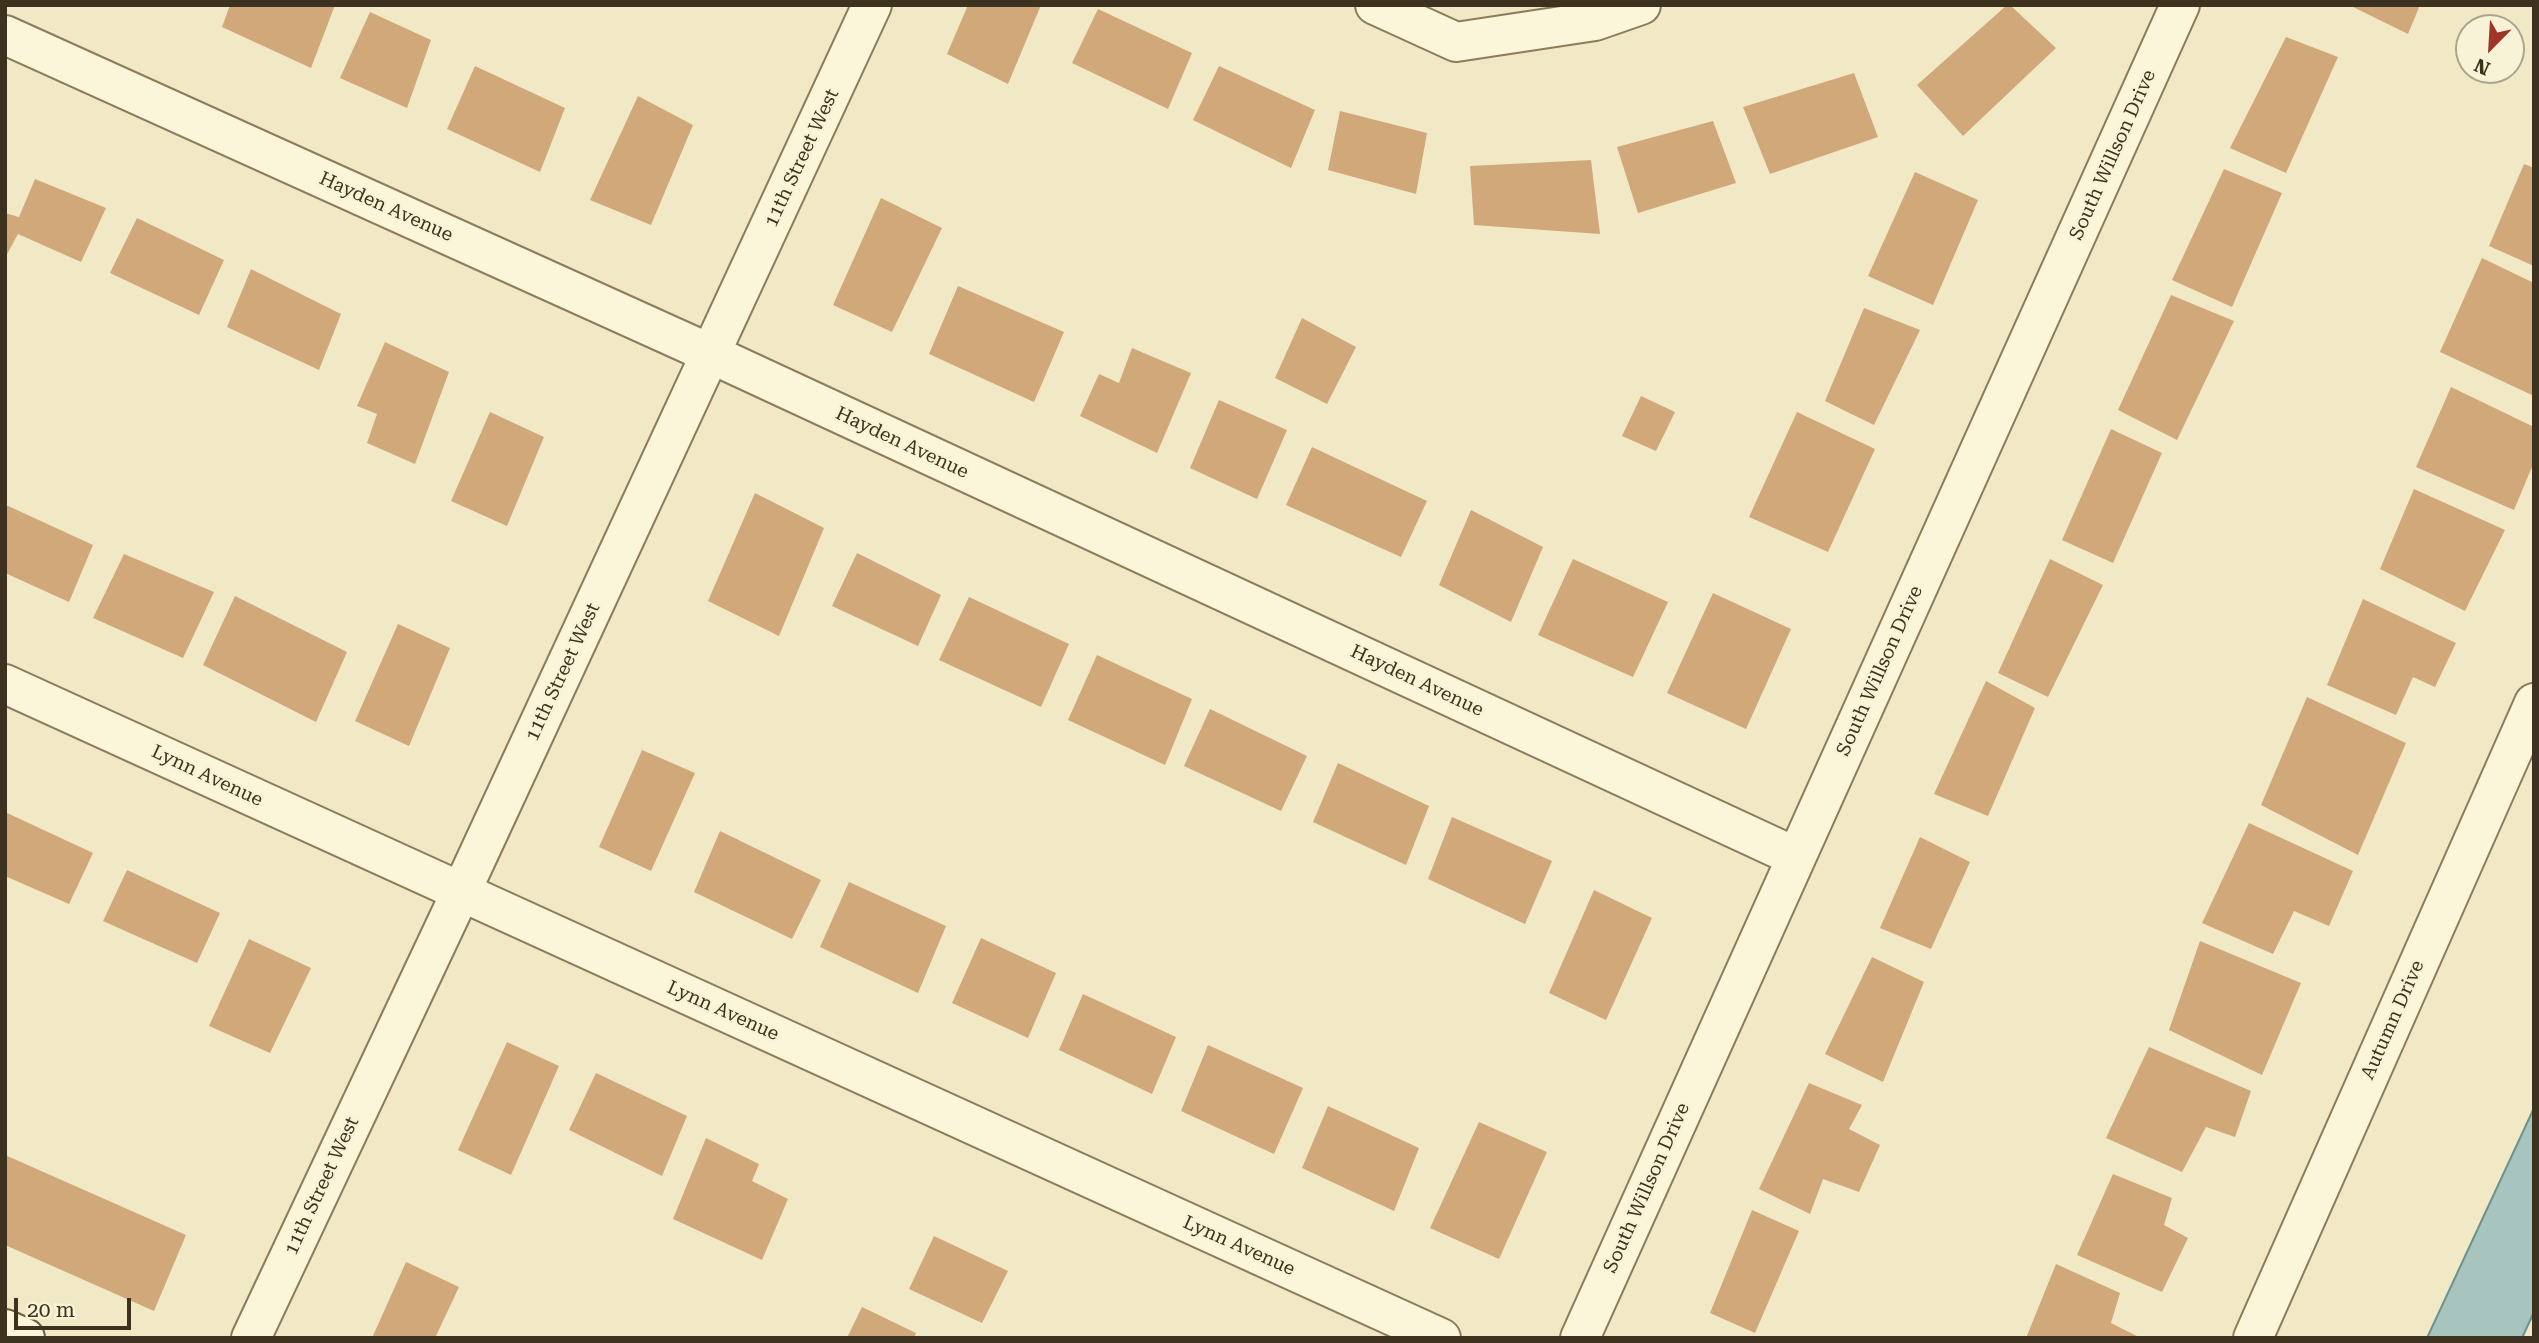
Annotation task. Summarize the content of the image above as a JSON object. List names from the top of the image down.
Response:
{
  "streets": {
    "street": [
      "South Willson Drive",
      "11th Street West",
      "Hayden Avenue",
      "Lynn Avenue",
      "Autumn Drive"
    ]
  },
  "crossings": [
    ["South Willson Drive", "Hayden Avenue"],
    ["11th Street West", "Hayden Avenue"],
    ["11th Street West", "Lynn Avenue"]
  ],
  "scale_bar": "20 m",
  "north": "bottom left"
}
